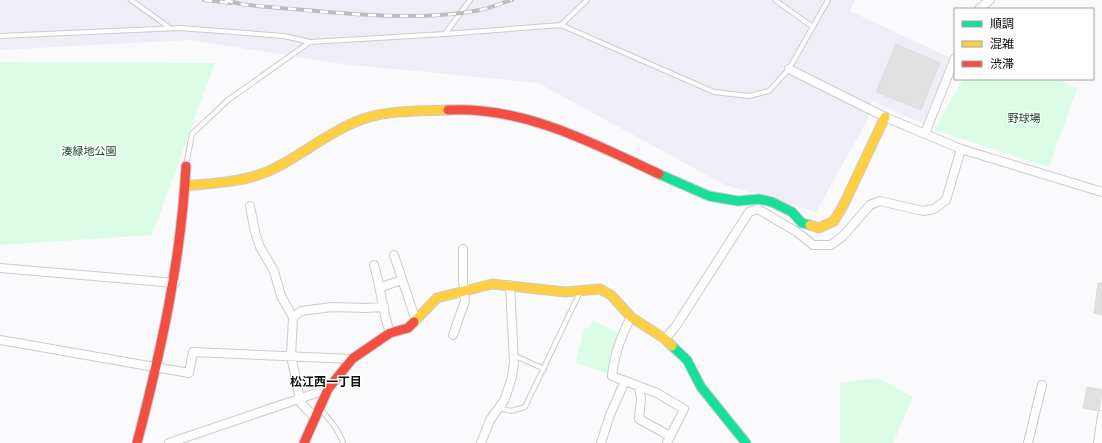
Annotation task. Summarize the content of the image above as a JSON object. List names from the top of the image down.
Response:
{
  "districts": ["松江西一丁目"],
  "parks": ["野球場", "湊緑地公園"],
  "legend": ["順調", "混雑", "渋滞"]
}
